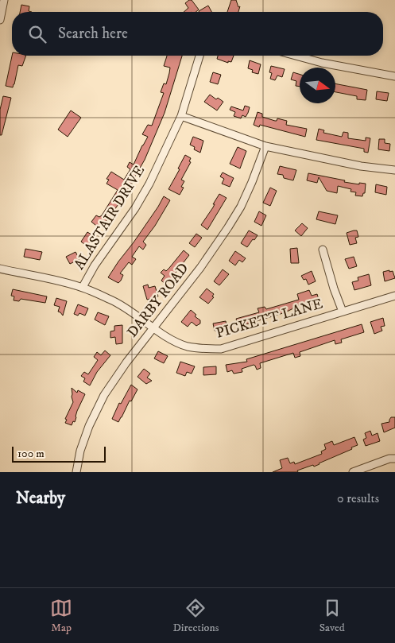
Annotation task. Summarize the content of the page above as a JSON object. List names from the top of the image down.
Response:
{
  "streets": {
    "street": ["ALASTAIR DRIVE", "DARBY ROAD", "PICKETT LANE"]
  },
  "crossings": [
    ["ALASTAIR DRIVE", "PICKETT LANE"],
    ["DARBY ROAD", "PICKETT LANE"]
  ],
  "scale_bar": "100 m",
  "north": "right",
  "page": {
    "search": "Search here",
    "scale": "100 m",
    "heading": ["Nearby", "0 results"],
    "nav": ["Map", "Directions", "Saved"]
  }
}
